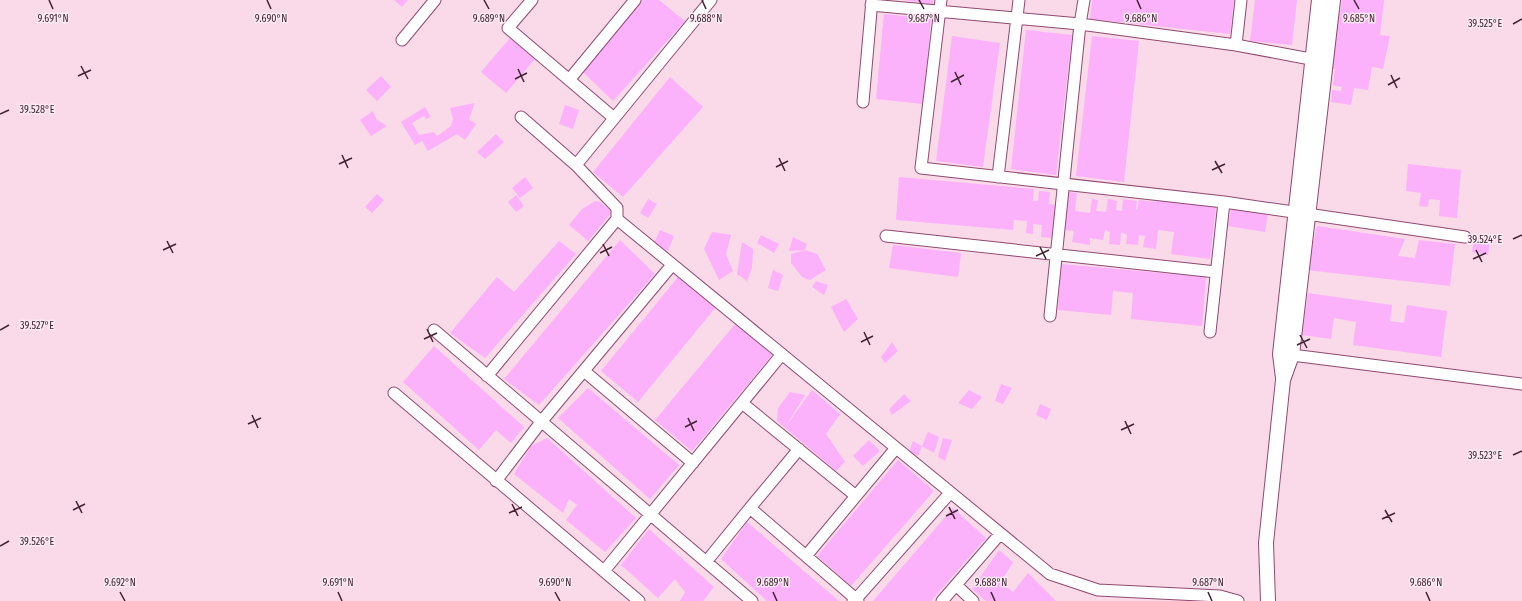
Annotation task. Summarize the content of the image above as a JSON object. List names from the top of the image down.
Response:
{
  "coordinates": [
    "9.691°N",
    "9.690°N",
    "9.689°N",
    "9.688°N",
    "9.686°N",
    "9.685°N",
    "9.687°N",
    "39.525°E",
    "39.528°E",
    "39.524°E",
    "39.527°E",
    "39.523°E",
    "39.526°E",
    "9.692°N"
  ]
}
